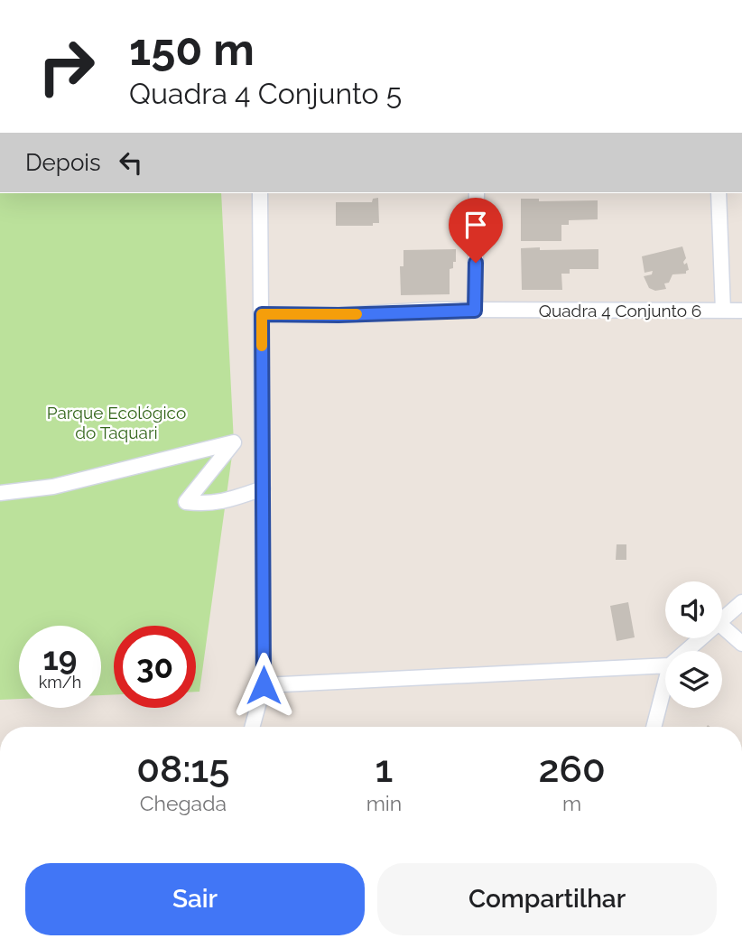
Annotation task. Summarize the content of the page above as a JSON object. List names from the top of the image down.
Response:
{
  "streets": {
    "street": ["Quadra 4 Conjunto 6"]
  },
  "parks": ["Parque Ecológico do Taquari"],
  "page": {
    "turn": ["150 m", "Quadra 4 Conjunto 5"],
    "then": "Depois",
    "speed": "19 km/h",
    "limit": "30",
    "eta": [
      "08:15",
      "Chegada",
      "1",
      "min",
      "260",
      "m"
    ],
    "buttons": ["Sair", "Compartilhar"]
  }
}
